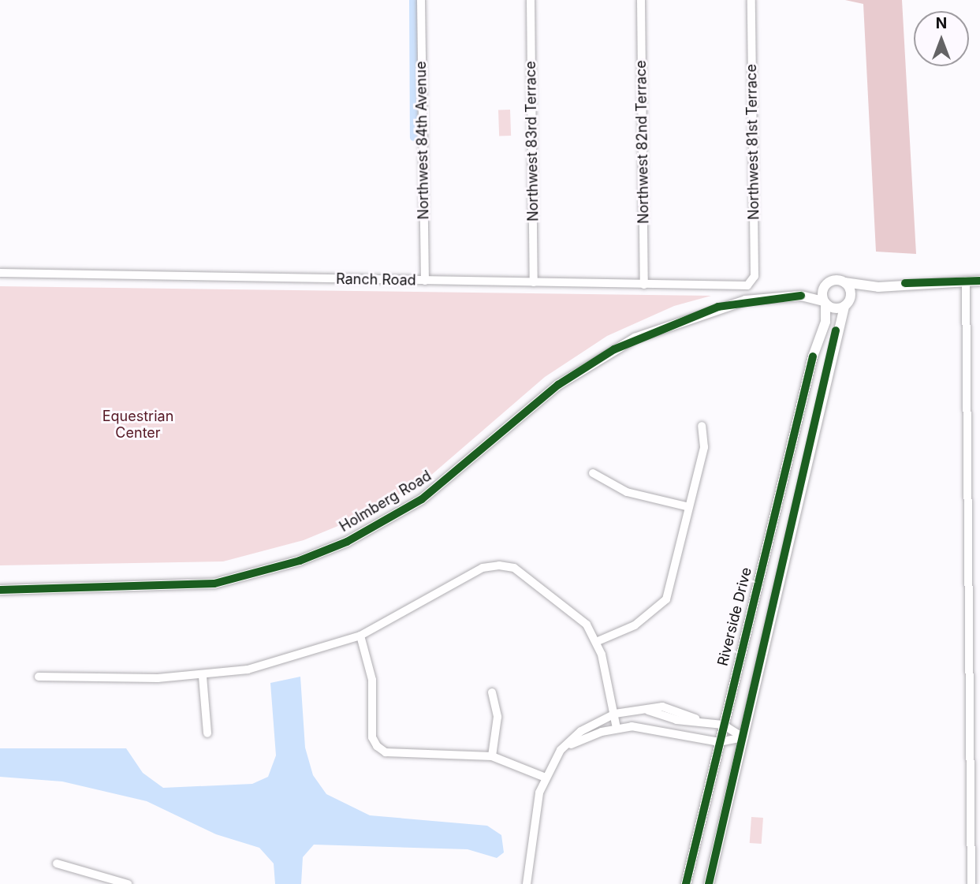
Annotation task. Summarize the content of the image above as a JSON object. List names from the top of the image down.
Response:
{
  "streets": {
    "street": [
      "Northwest 84th Avenue",
      "Northwest 83rd Terrace",
      "Northwest 82nd Terrace",
      "Northwest 81st Terrace",
      "Ranch Road",
      "Holmberg Road",
      "Riverside Drive"
    ]
  },
  "crossings": [
    ["Northwest 84th Avenue", "Ranch Road"],
    ["Northwest 83rd Terrace", "Ranch Road"],
    ["Northwest 82nd Terrace", "Ranch Road"],
    ["Northwest 81st Terrace", "Ranch Road"],
    ["Holmberg Road", "Riverside Drive"]
  ],
  "parks": ["Equestrian Center"],
  "north": "top"
}
